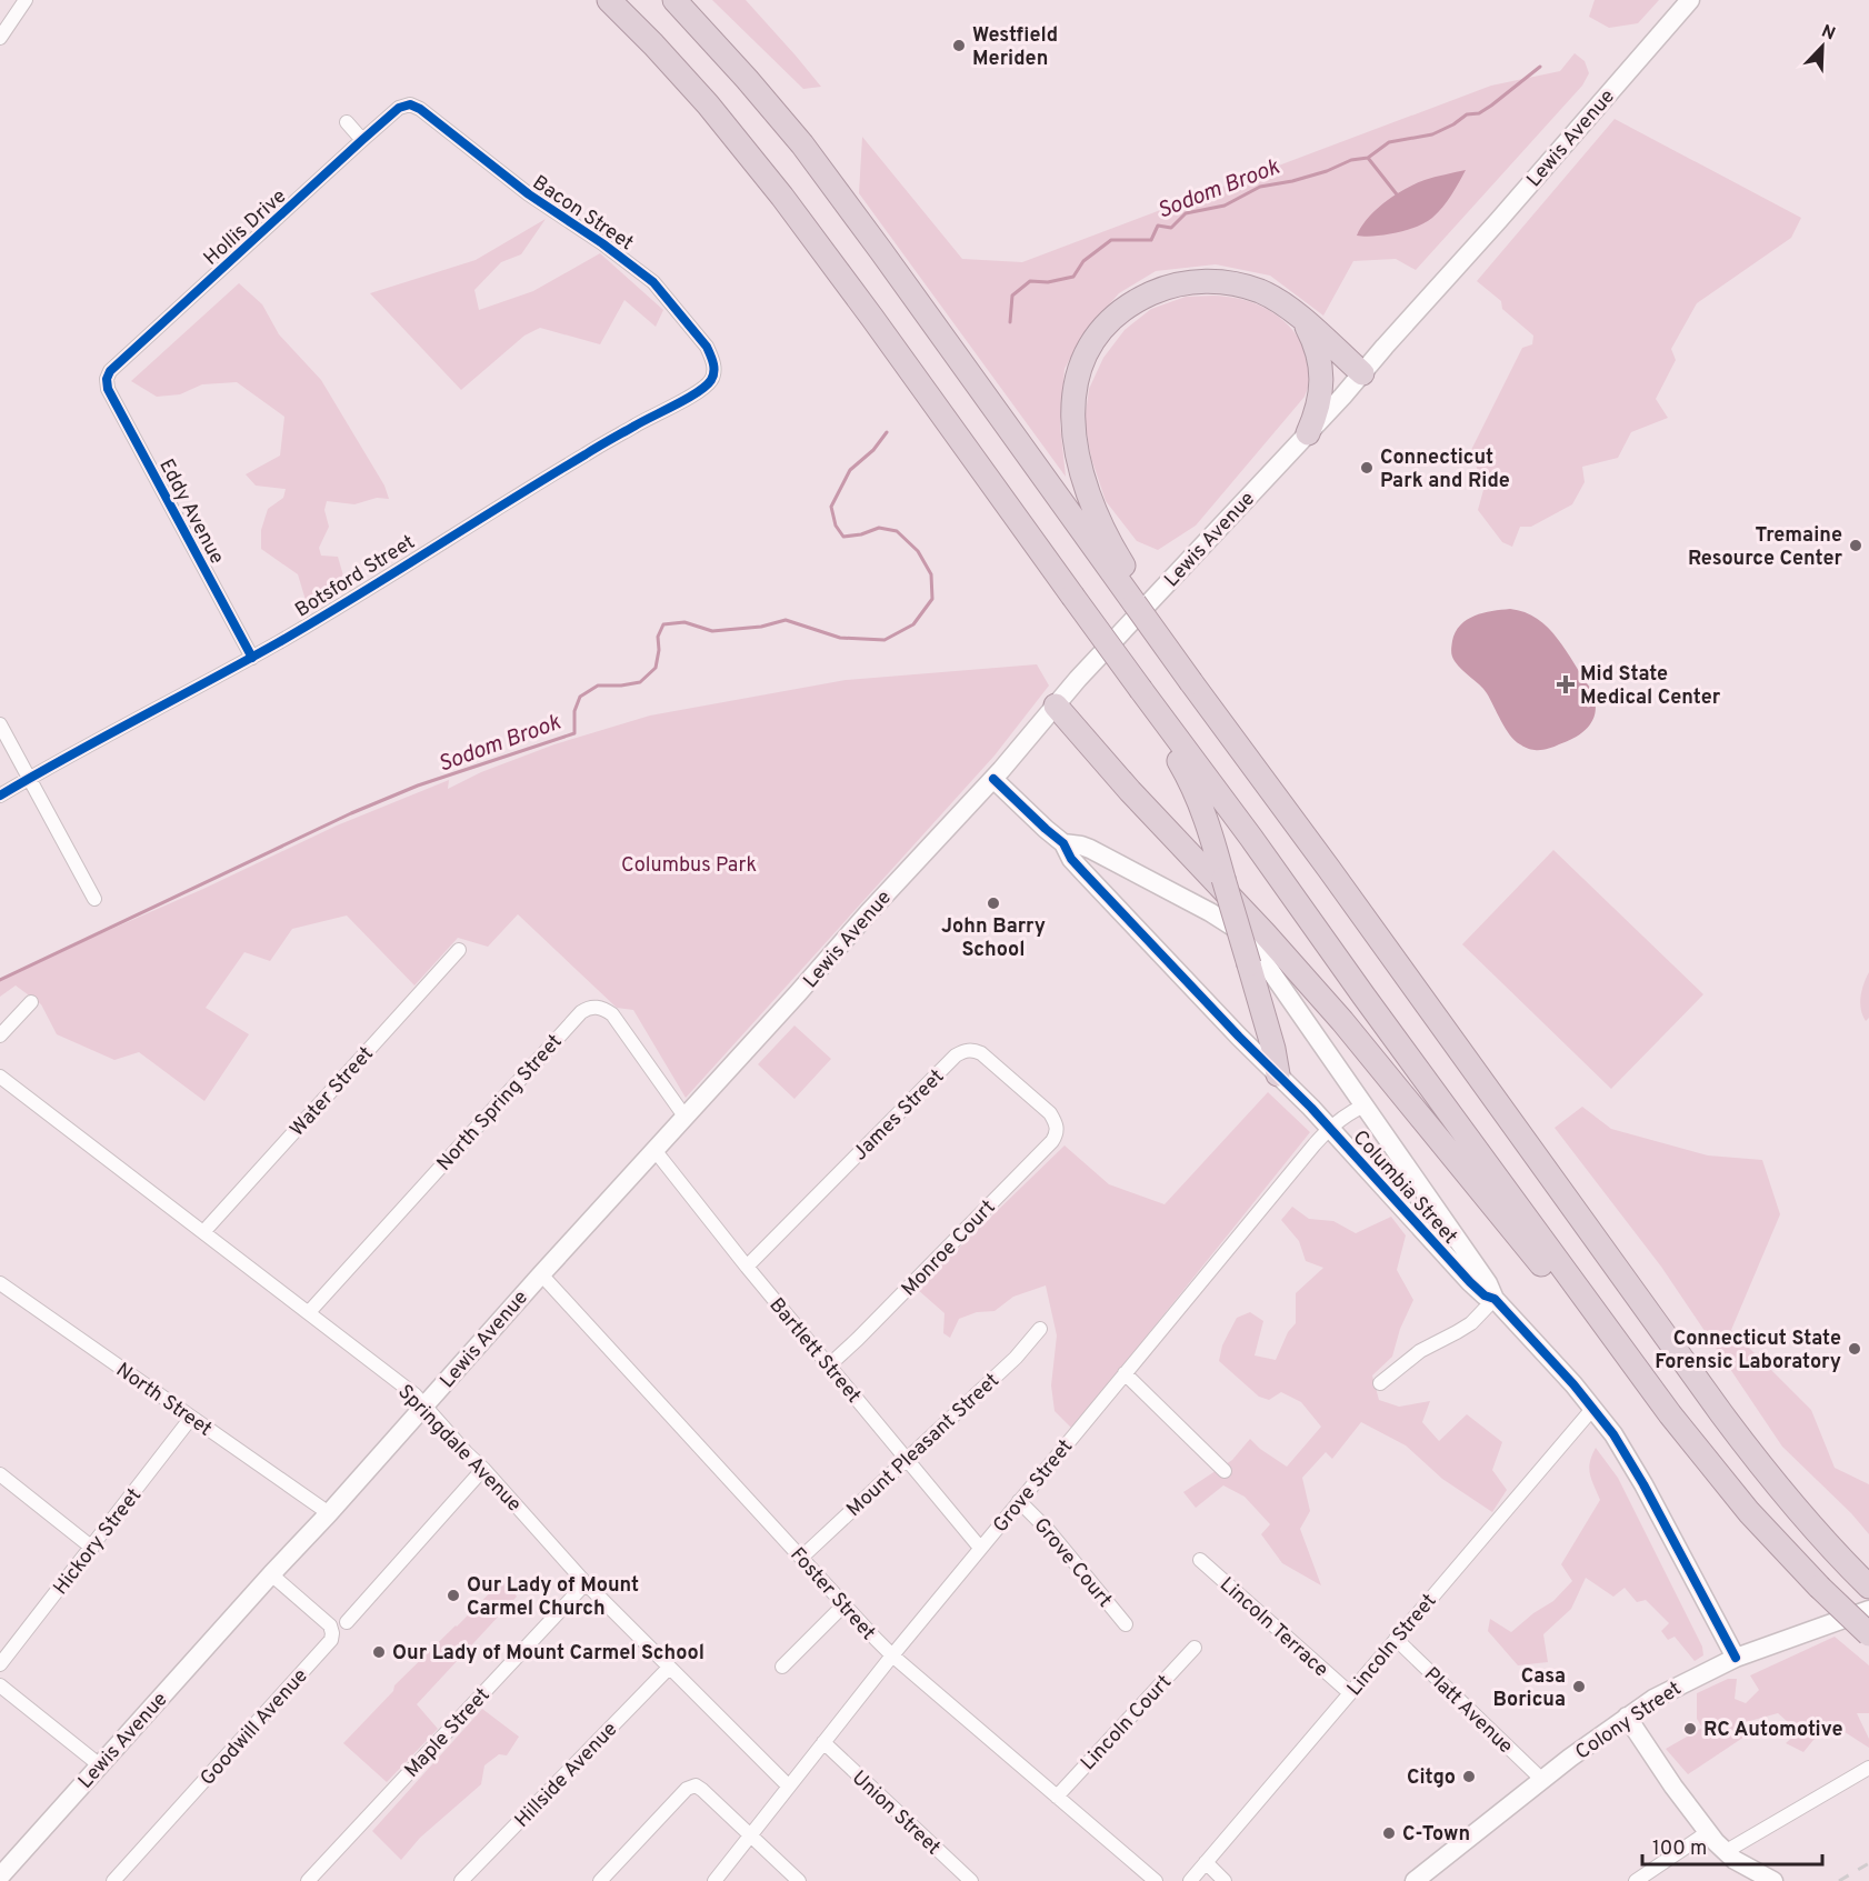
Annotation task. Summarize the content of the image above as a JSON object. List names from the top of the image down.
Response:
{
  "streets": {
    "main road": ["Lewis Avenue", "Columbia Street", "Colony Street"],
    "street": [
      "Bacon Street",
      "Hollis Drive",
      "Eddy Avenue",
      "Botsford Street",
      "Water Street",
      "North Spring Street",
      "James Street",
      "Monroe Court",
      "Bartlett Street",
      "North Street",
      "Mount Pleasant Street",
      "Springdale Avenue",
      "Grove Street",
      "Hickory Street",
      "Grove Court",
      "Foster Street",
      "Lincoln Terrace",
      "Lincoln Street",
      "Platt Avenue",
      "Lincoln Court",
      "Goodwill Avenue",
      "Maple Street",
      "Hillside Avenue",
      "Union Street"
    ]
  },
  "crossings": [
    ["Lewis Avenue", "North Spring Street"],
    ["Lewis Avenue", "Columbia Street"],
    ["Lewis Avenue", "Bartlett Street"],
    ["Lewis Avenue", "North Street"],
    ["Lewis Avenue", "Springdale Avenue"],
    ["Lewis Avenue", "Foster Street"],
    ["Lewis Avenue", "Goodwill Avenue"],
    ["Bacon Street", "Hollis Drive"],
    ["Bacon Street", "Botsford Street"],
    ["Hollis Drive", "Eddy Avenue"],
    ["Eddy Avenue", "Botsford Street"],
    ["Water Street", "Springdale Avenue"],
    ["North Spring Street", "Springdale Avenue"],
    ["James Street", "Monroe Court"],
    ["James Street", "Bartlett Street"],
    ["Columbia Street", "Grove Street"],
    ["Columbia Street", "Lincoln Street"],
    ["Columbia Street", "Colony Street"],
    ["Monroe Court", "Bartlett Street"],
    ["Bartlett Street", "Mount Pleasant Street"],
    ["Bartlett Street", "Grove Street"],
    ["North Street", "Hickory Street"],
    ["Mount Pleasant Street", "Foster Street"],
    ["Springdale Avenue", "Grove Street"],
    ["Springdale Avenue", "Maple Street"],
    ["Springdale Avenue", "Hillside Avenue"],
    ["Grove Street", "Grove Court"],
    ["Grove Street", "Foster Street"],
    ["Grove Street", "Union Street"],
    ["Foster Street", "Lincoln Court"],
    ["Lincoln Terrace", "Lincoln Street"],
    ["Lincoln Street", "Platt Avenue"],
    ["Platt Avenue", "Colony Street"]
  ],
  "water": ["Sodom Brook"],
  "parks": ["Columbus Park"],
  "places": {
    "other": [
      "Westfield Meriden",
      "Connecticut Park and Ride",
      "Tremaine Resource Center",
      "John Barry School",
      "Connecticut State Forensic Laboratory",
      "Our Lady of Mount Carmel Church",
      "Our Lady of Mount Carmel School",
      "Casa Boricua",
      "RC Automotive",
      "Citgo",
      "C-Town"
    ],
    "health": ["Mid State Medical Center"]
  },
  "scale_bar": "100 m",
  "north": "top right"
}
